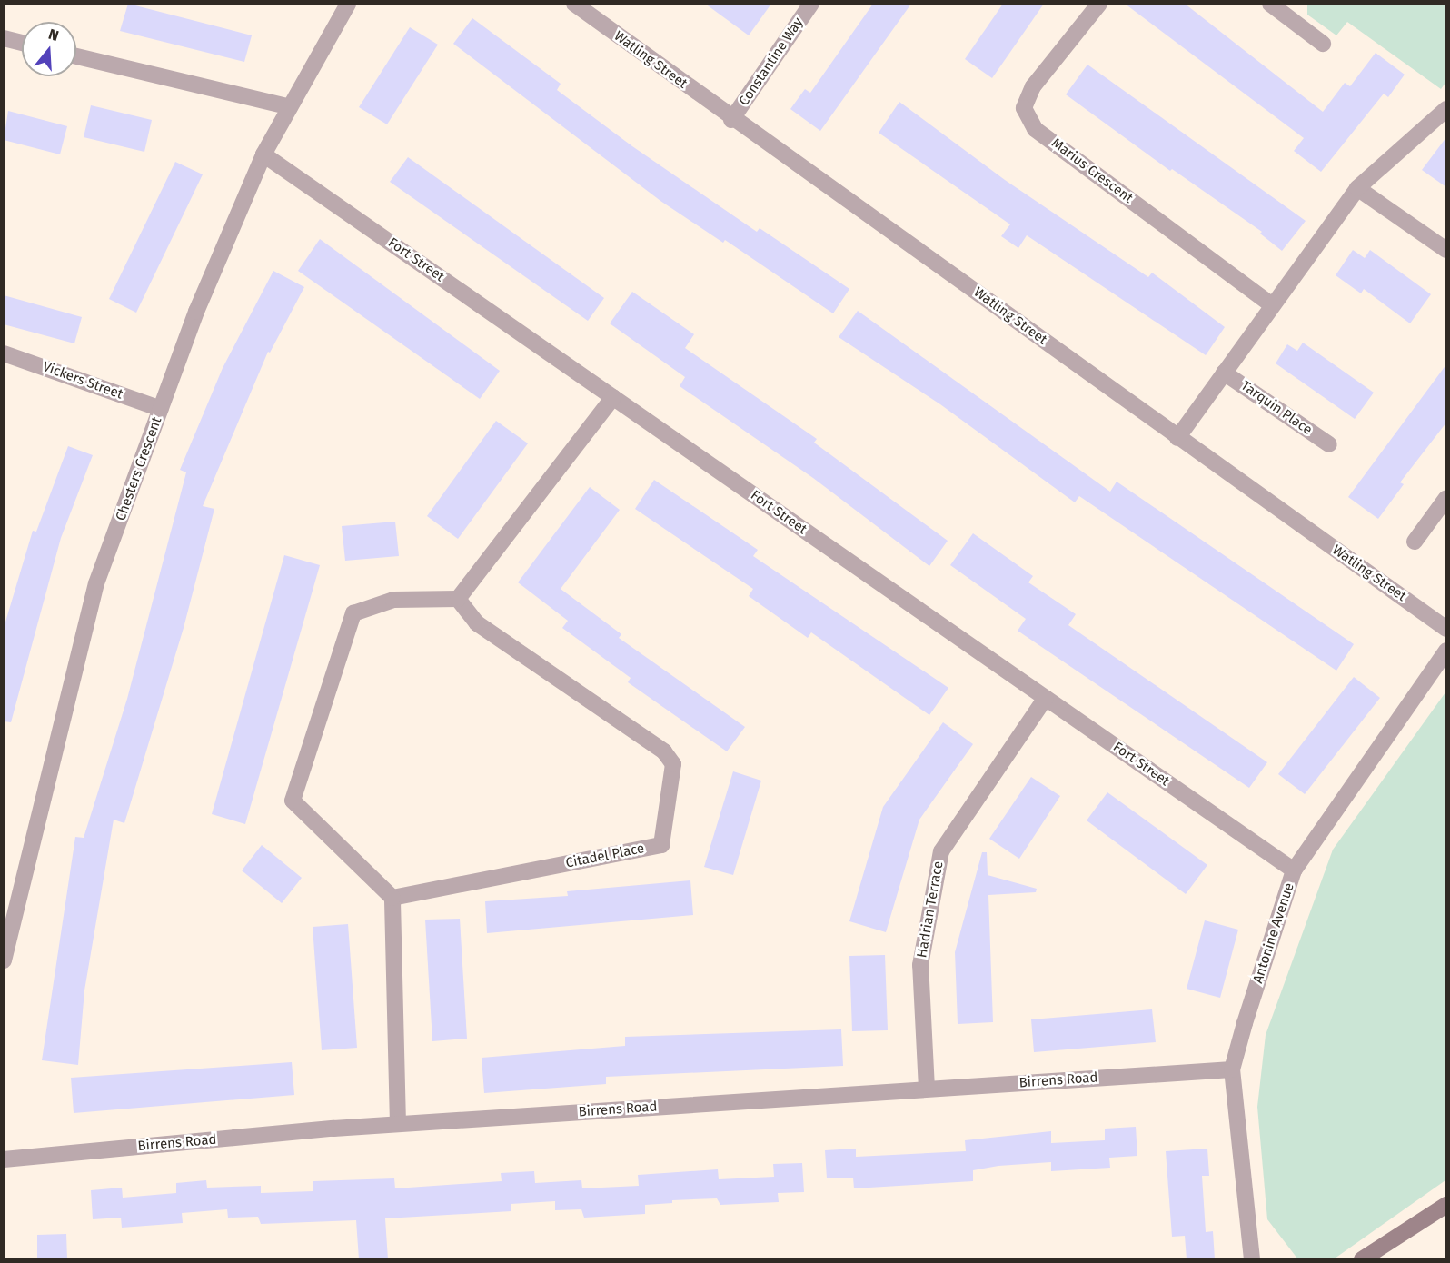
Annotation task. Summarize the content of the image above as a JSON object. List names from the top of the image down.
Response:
{
  "streets": {
    "street": [
      "Watling Street",
      "Constantine Way",
      "Marius Crescent",
      "Fort Street",
      "Vickers Street",
      "Tarquin Place",
      "Chesters Crescent",
      "Citadel Place",
      "Hadrian Terrace",
      "Antonine Avenue",
      "Birrens Road"
    ]
  },
  "crossings": [
    ["Watling Street", "Constantine Way"],
    ["Fort Street", "Chesters Crescent"],
    ["Fort Street", "Hadrian Terrace"],
    ["Fort Street", "Antonine Avenue"],
    ["Vickers Street", "Chesters Crescent"],
    ["Hadrian Terrace", "Birrens Road"],
    ["Antonine Avenue", "Birrens Road"]
  ],
  "north": "top"
}
